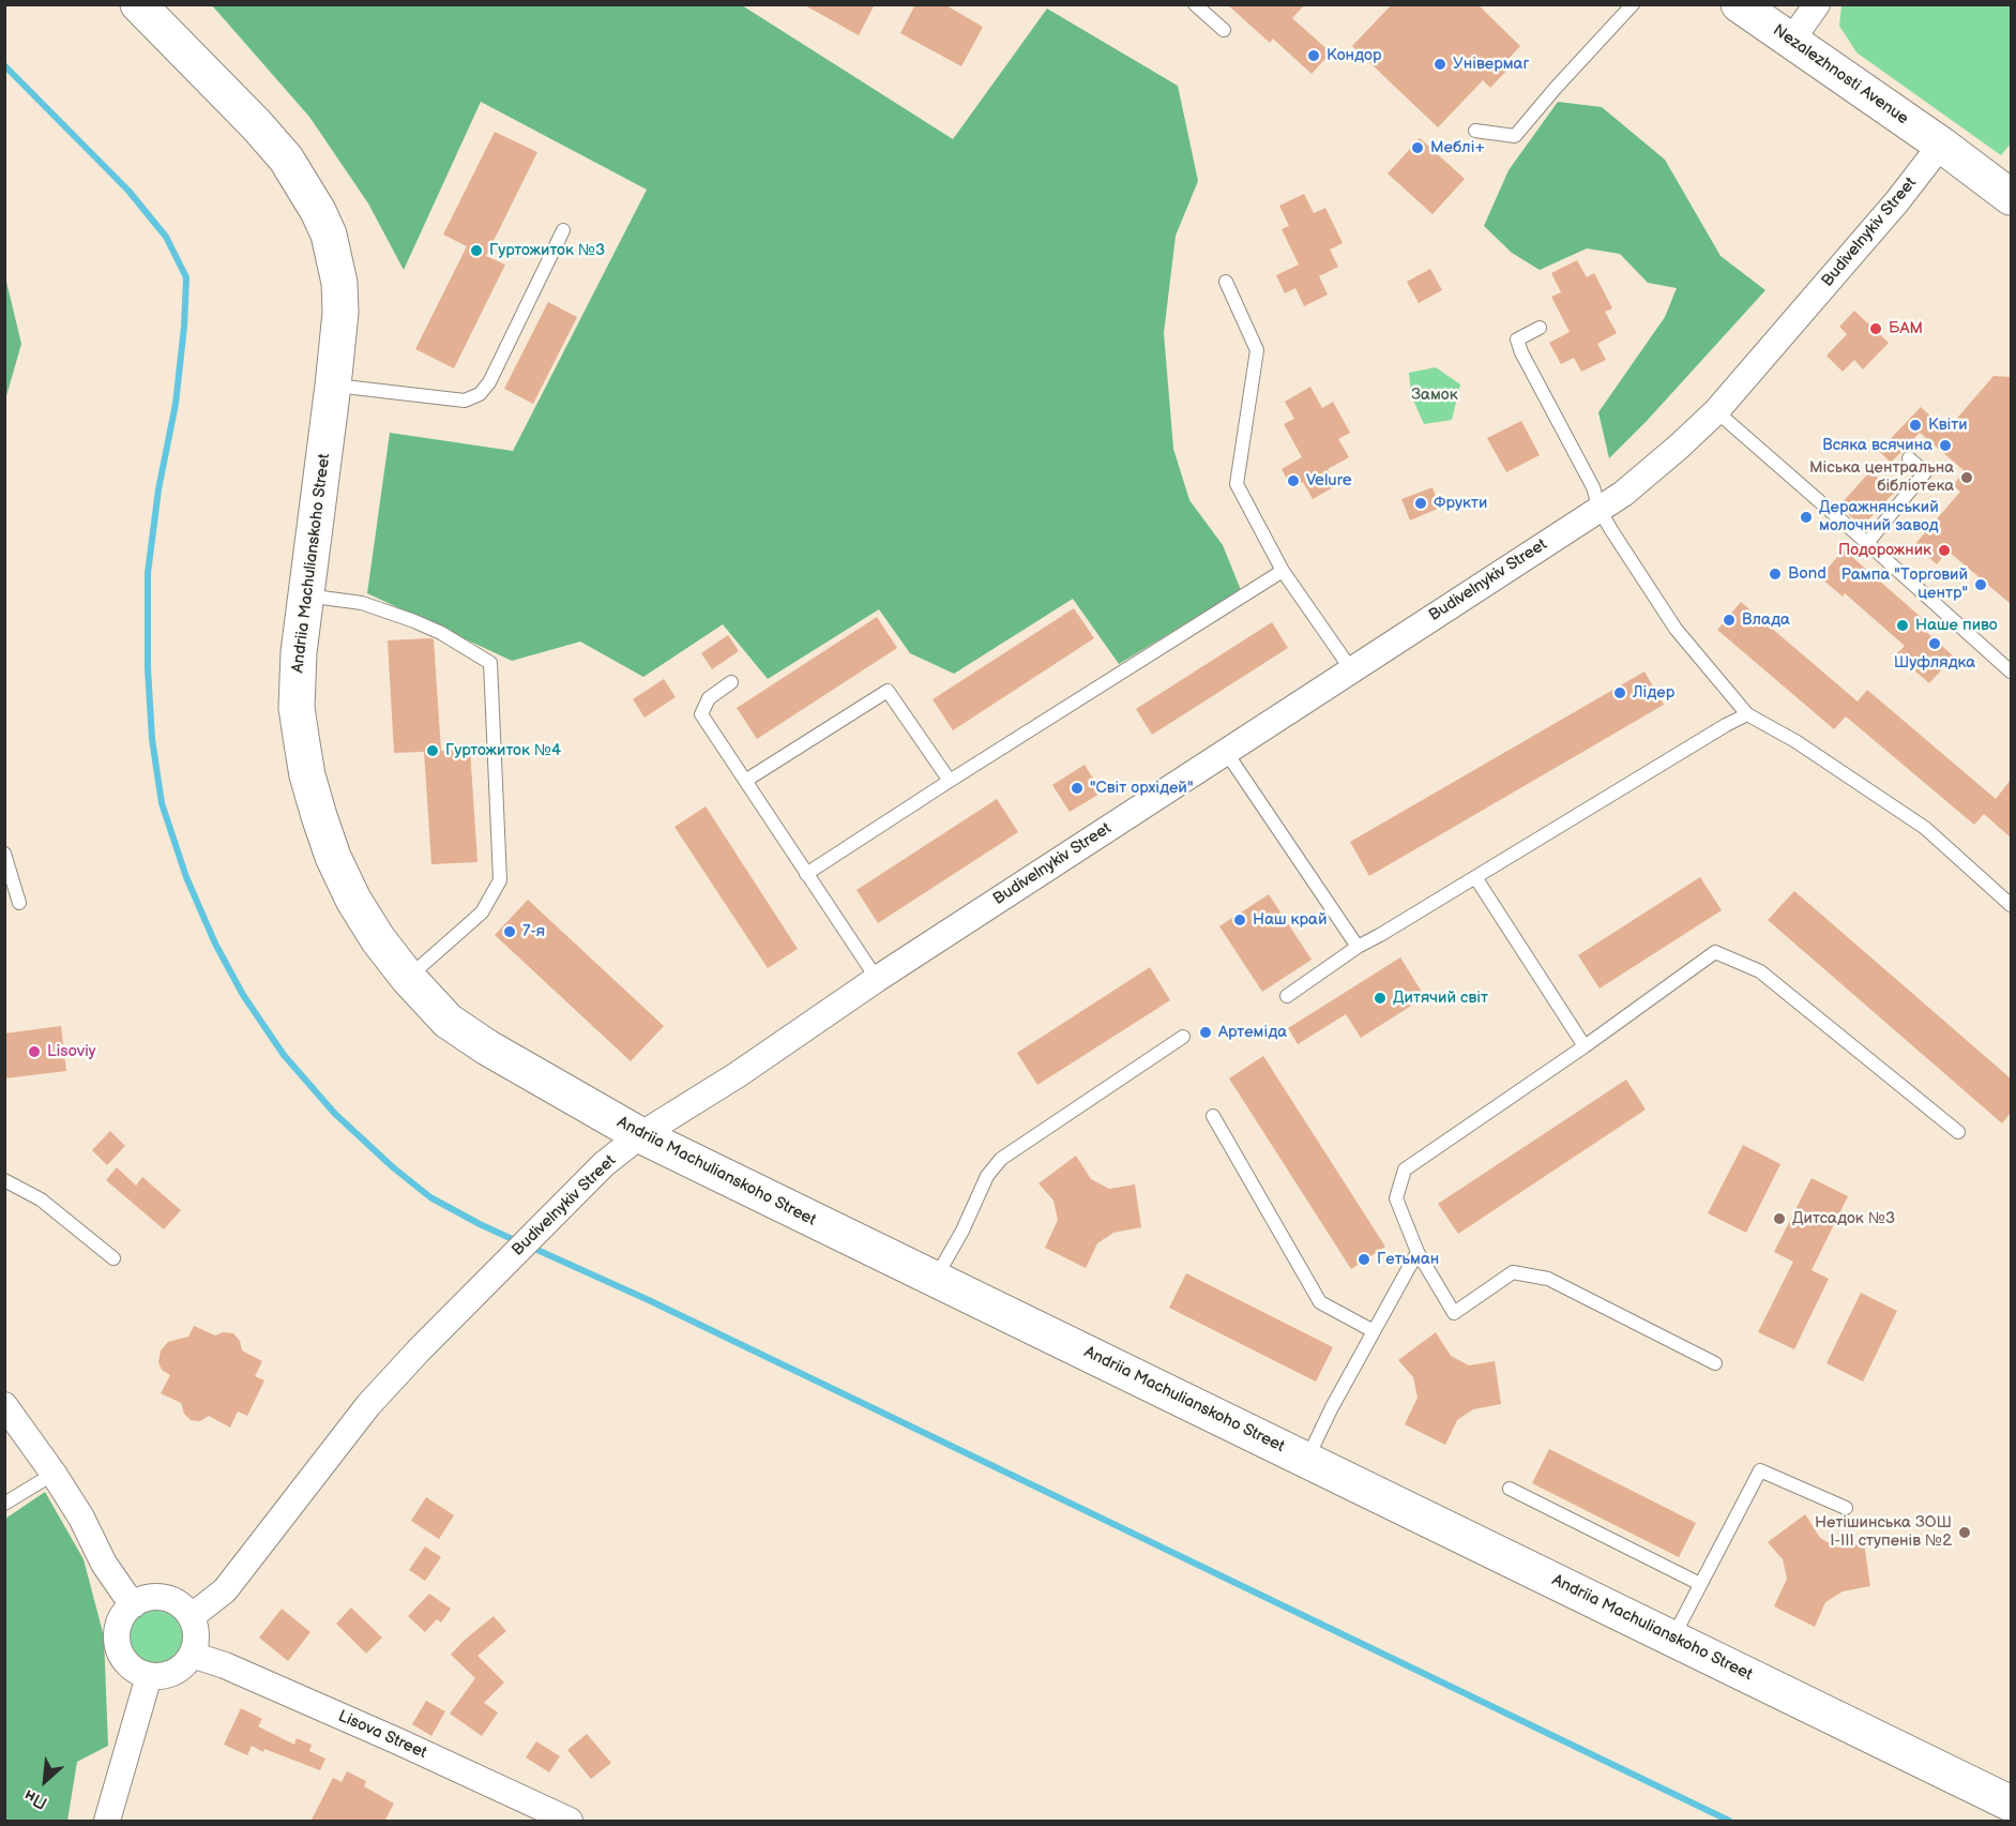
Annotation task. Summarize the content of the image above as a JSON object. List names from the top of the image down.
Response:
{
  "streets": {
    "street": [
      "Nezalezhnosti Avenue",
      "Budivelnykiv Street",
      "Andriia Machulianskoho Street",
      "Lisova Street"
    ]
  },
  "crossings": [
    ["Nezalezhnosti Avenue", "Budivelnykiv Street"],
    ["Budivelnykiv Street", "Andriia Machulianskoho Street"],
    ["Budivelnykiv Street", "Lisova Street"]
  ],
  "parks": ["Замок"],
  "places": [
    "Кондор",
    "Універмаг",
    "Меблі+",
    "Гуртожиток №3",
    "БАМ",
    "Квіти",
    "Всяка всячина",
    "Міська центральна бібліотека",
    "Velure",
    "Фрукти",
    "Деражнянський молочний завод",
    "Подорожник",
    "Bond",
    "Рампа \"Торговий центр\"",
    "Влада",
    "Наше пиво",
    "Шуфлядка",
    "Лідер",
    "Гуртожиток №4",
    "\"Світ орхідей\"",
    "Наш край",
    "7-я",
    "Дитячий світ",
    "Артеміда",
    "Lisoviy",
    "Дитсадок №3",
    "Гетьман",
    "Нетішинська ЗОШ І-ІІІ ступенів №2"
  ],
  "north": "bottom left"
}
